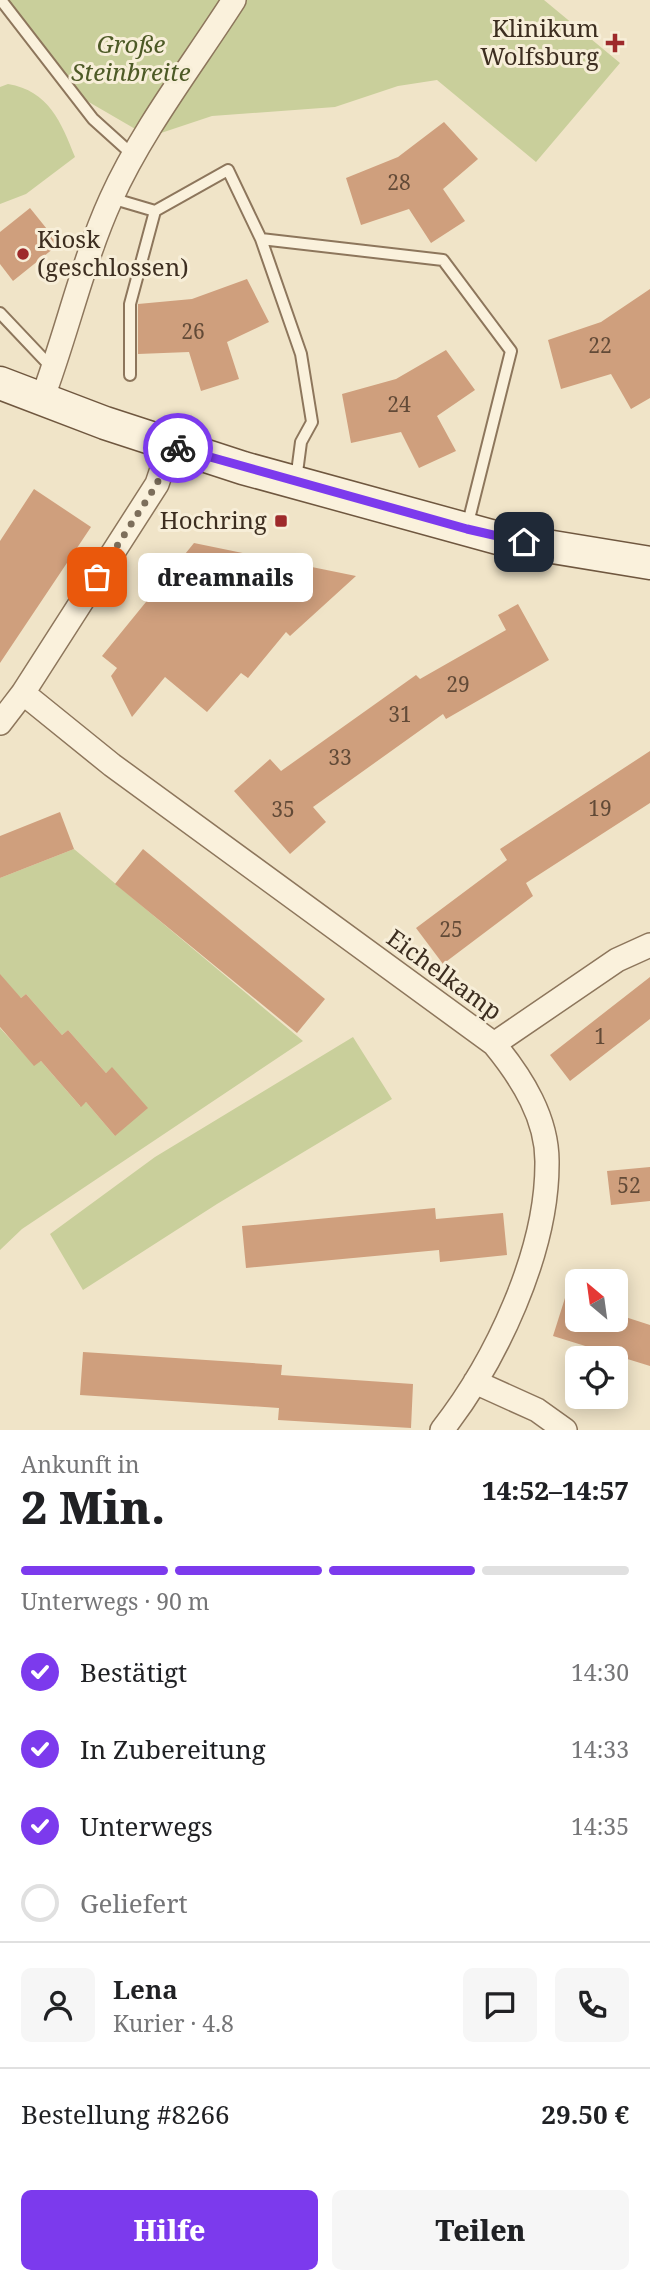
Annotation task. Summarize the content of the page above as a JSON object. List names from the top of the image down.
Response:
{
  "streets": {
    "street": ["Eichelkamp"]
  },
  "parks": ["Große Steinbreite"],
  "places": {
    "health": ["Klinikum Wolfsburg"],
    "other": ["Kiosk (geschlossen)", "dreamnails"],
    "transit": ["Hochring"]
  },
  "house_numbers": [
    "28",
    "26",
    "22",
    "24",
    "29",
    "31",
    "33",
    "19",
    "35",
    "25",
    "1",
    "52"
  ],
  "north": "top left",
  "page": {
    "bubble": "dreamnails",
    "heading": ["2 Min.", "Ankunft in", "14:52–14:57"],
    "panel": [
      "Lena",
      "Kurier · 4.8",
      "Bestellung #8266",
      "29.50 €"
    ],
    "bar": "Unterwegs · 90 m",
    "list": [
      ["Bestätigt", "14:30"],
      ["In Zubereitung", "14:33"],
      ["Unterwegs", "14:35"],
      "Geliefert"
    ],
    "buttons": ["Hilfe", "Teilen"]
  }
}
